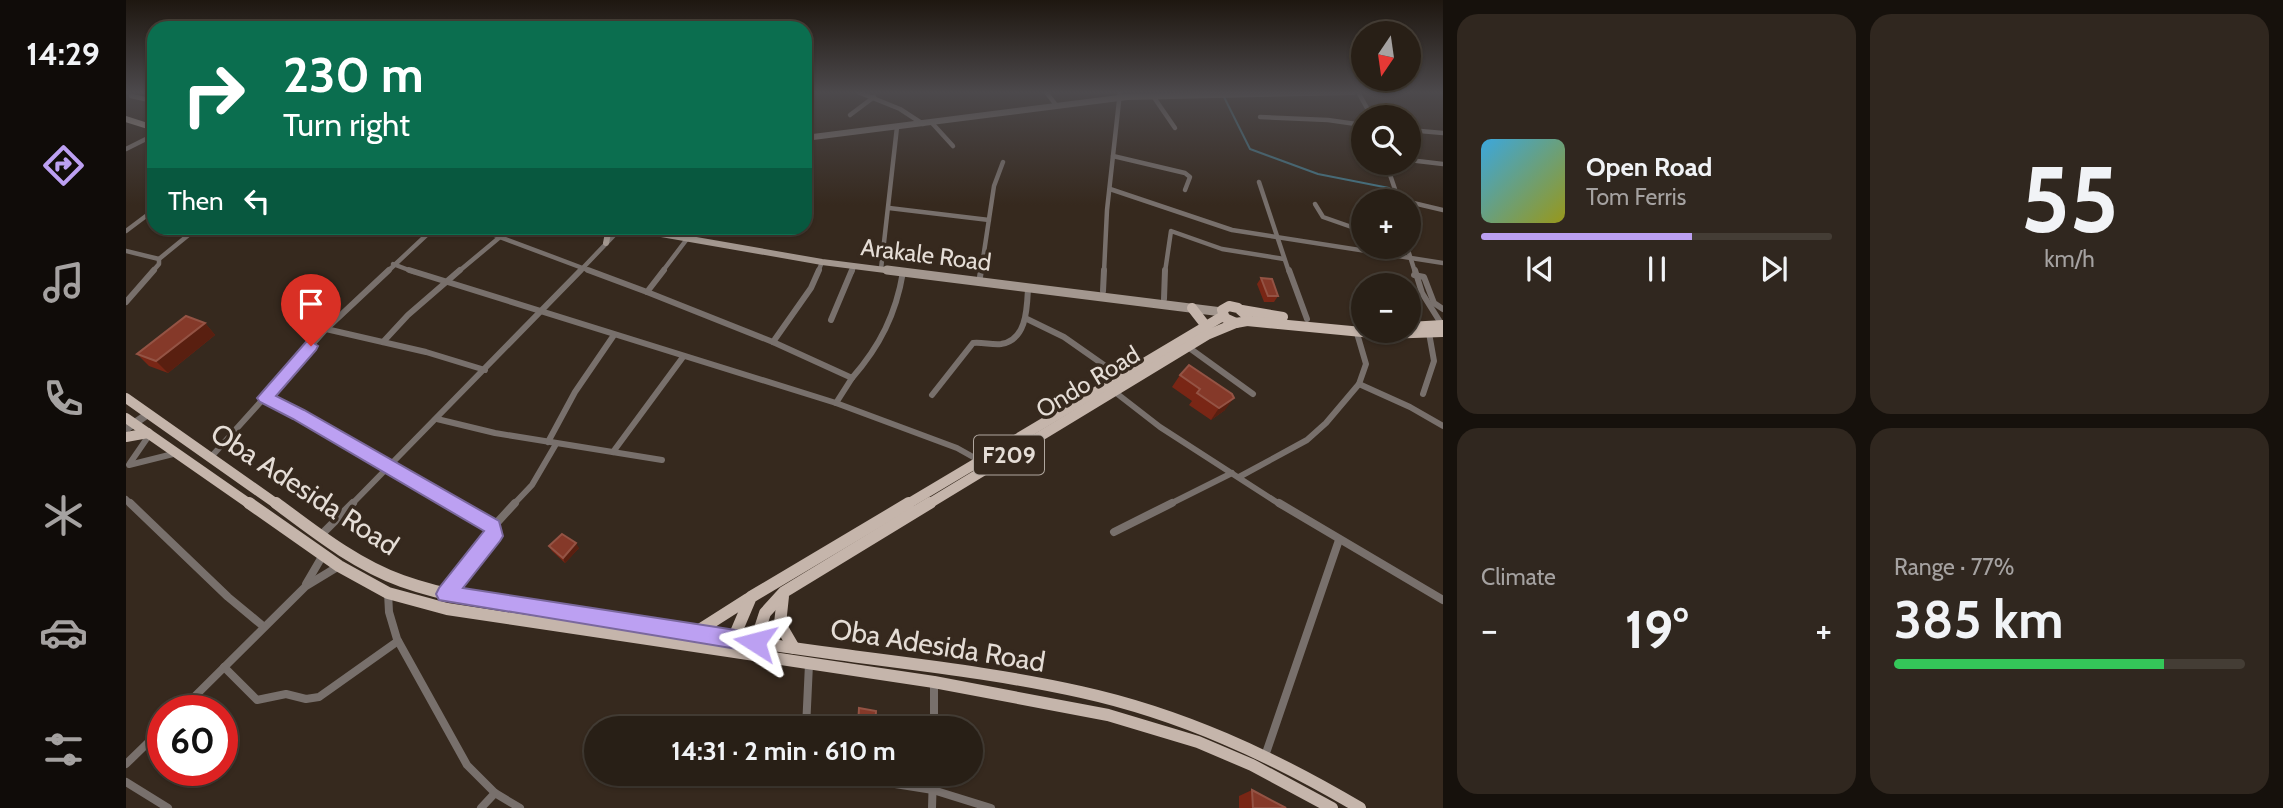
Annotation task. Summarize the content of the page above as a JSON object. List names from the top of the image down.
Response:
{
  "streets": {
    "main road": [
      "Arakale Road",
      "Ondo Road",
      "F209",
      "Oba Adesida Road"
    ]
  },
  "crossings": [
    ["Arakale Road", "Ondo Road"],
    ["Arakale Road", "F209"],
    ["Ondo Road", "F209"],
    ["F209", "Oba Adesida Road"]
  ],
  "north": "bottom",
  "page": {
    "tabs": "14:29",
    "tile": [
      ["55", "km/h"],
      "Climate",
      ["Range · 77%", "385 km"]
    ],
    "map_buttons": ["+", "−"],
    "turn": ["230 m", "Turn right"],
    "song": ["Open Road", "Tom Ferris"],
    "then": "Then",
    "heat": ["−", "19°", "+"],
    "limit": "60",
    "trip": "14:31 · 2 min · 610 m"
  }
}
